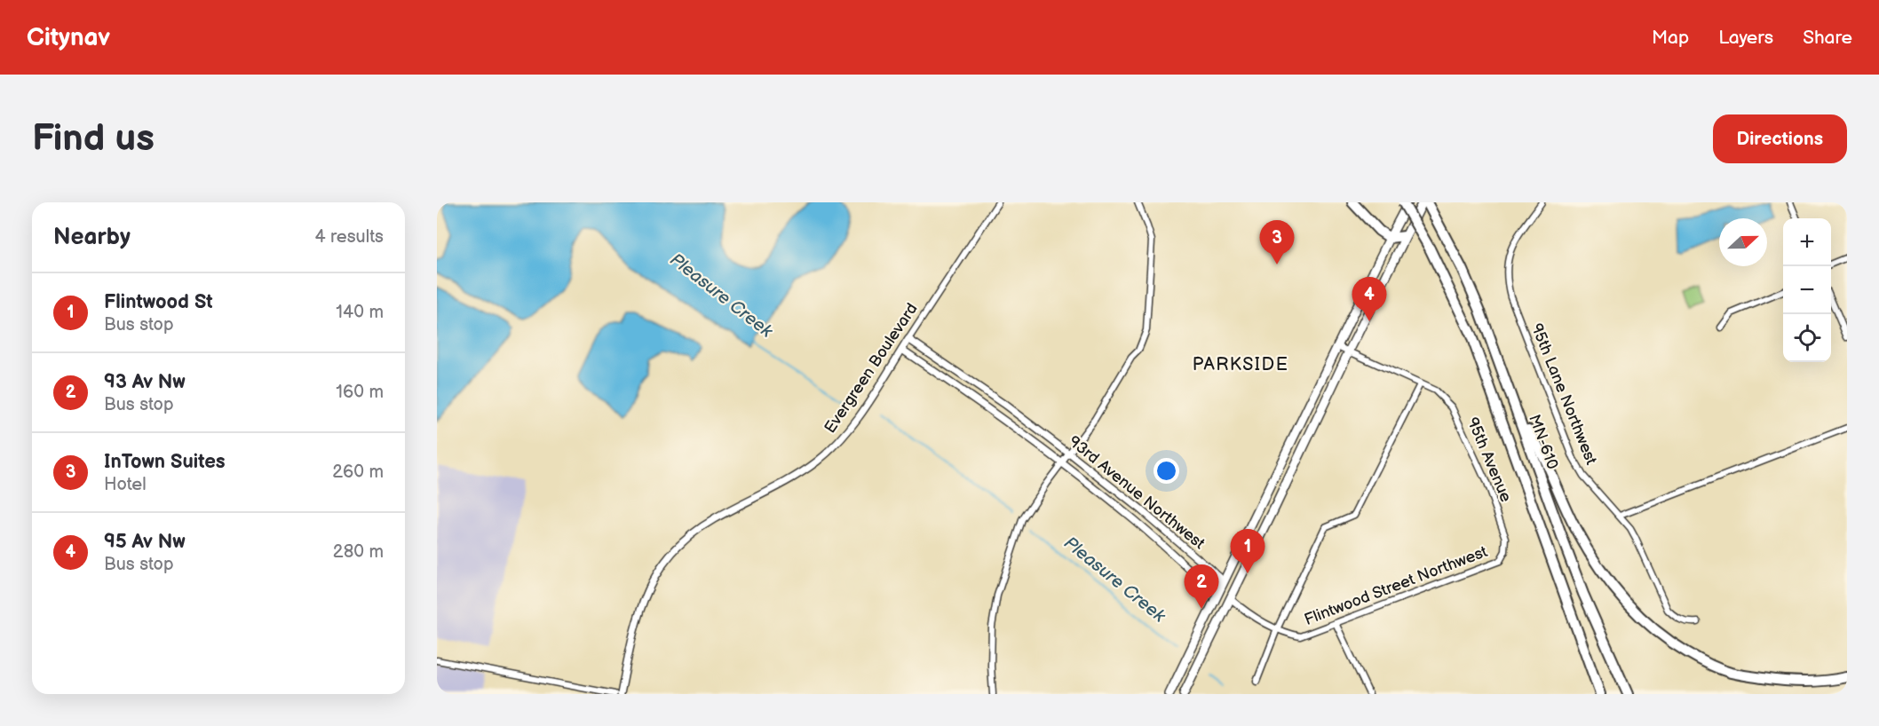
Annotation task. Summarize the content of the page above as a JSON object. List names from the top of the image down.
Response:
{
  "streets": {
    "highway": ["MN-610"],
    "street": [
      "Evergreen Boulevard",
      "95th Lane Northwest",
      "95th Avenue",
      "93rd Avenue Northwest",
      "Flintwood Street Northwest"
    ]
  },
  "crossings": [
    ["Evergreen Boulevard", "93rd Avenue Northwest"],
    ["95th Avenue", "Flintwood Street Northwest"],
    ["93rd Avenue Northwest", "Flintwood Street Northwest"]
  ],
  "districts": ["PARKSIDE"],
  "water": ["Pleasure Creek"],
  "north": "right",
  "page": {
    "header": "Citynav",
    "nav": ["Map", "Layers", "Share"],
    "buttons": "Directions",
    "title": "Find us",
    "heading": ["Nearby", "4 results"],
    "map_buttons": ["+", "−"],
    "pins": [
      "3",
      "4",
      "1",
      "2"
    ],
    "list": [
      {
        "mark": "1",
        "name": "Flintwood St",
        "note": "Bus stop",
        "value": "140 m"
      },
      {
        "mark": "2",
        "name": "93 Av Nw",
        "note": "Bus stop",
        "value": "160 m"
      },
      {
        "mark": "3",
        "name": "InTown Suites",
        "note": "Hotel",
        "value": "260 m"
      },
      {
        "mark": "4",
        "name": "95 Av Nw",
        "note": "Bus stop",
        "value": "280 m"
      }
    ]
  }
}
